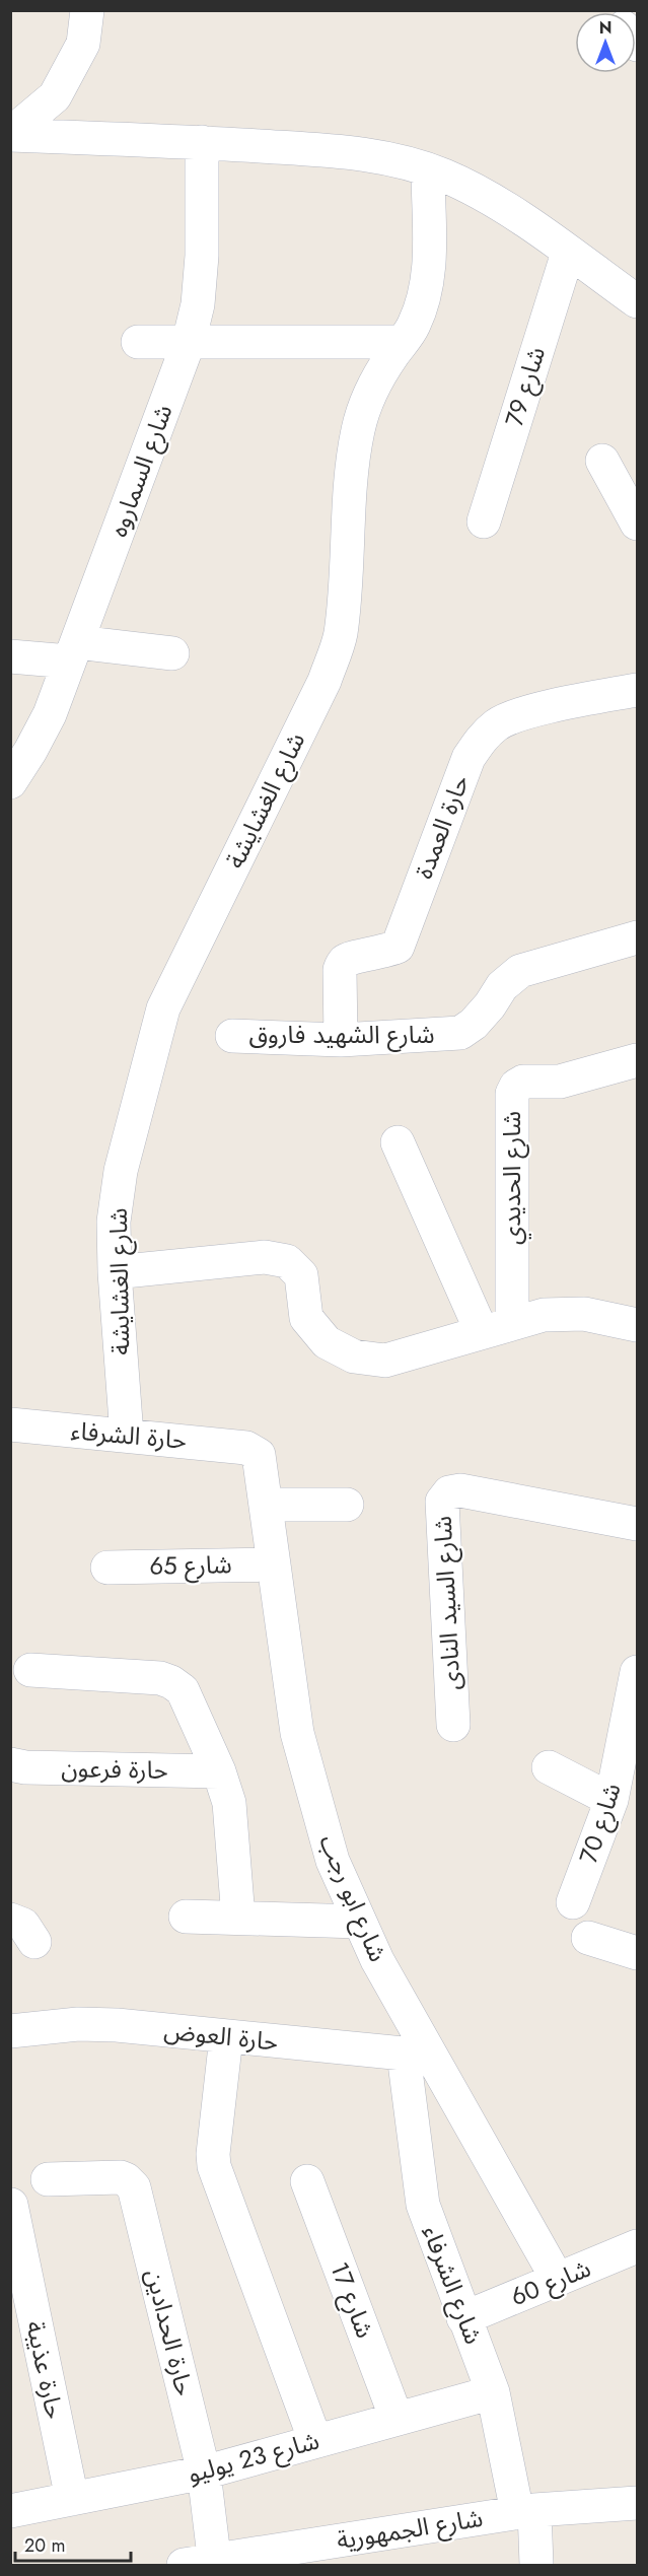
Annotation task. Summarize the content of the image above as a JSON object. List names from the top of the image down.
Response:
{
  "streets": {
    "street": [
      "شارع 79",
      "شارع السماروه",
      "شارع الغشايشة",
      "حارة العمدة",
      "شارع الشهيد فاروق",
      "شارع الحديدي",
      "حارة الشرفاء",
      "شارع 65",
      "شارع السيد النادى",
      "حارة فرعون",
      "شارع 70",
      "شارع ابو رجب",
      "حارة العوض",
      "شارع 60",
      "شارع الشرفاء",
      "شارع 17",
      "حارة الحدادين",
      "حارة عذيبة",
      "شارع 23 يوليو",
      "شارع الجمهورية"
    ]
  },
  "crossings": [
    ["شارع الغشايشة", "حارة الشرفاء"],
    ["حارة العمدة", "شارع الشهيد فاروق"],
    ["حارة الشرفاء", "شارع ابو رجب"],
    ["شارع 65", "شارع ابو رجب"],
    ["شارع ابو رجب", "حارة العوض"],
    ["شارع ابو رجب", "شارع 60"],
    ["شارع ابو رجب", "شارع الشرفاء"],
    ["حارة العوض", "شارع الشرفاء"],
    ["شارع 60", "شارع الشرفاء"],
    ["شارع الشرفاء", "شارع 23 يوليو"],
    ["شارع الشرفاء", "شارع الجمهورية"],
    ["شارع 17", "شارع 23 يوليو"],
    ["حارة الحدادين", "شارع 23 يوليو"],
    ["حارة الحدادين", "شارع الجمهورية"],
    ["حارة عذيبة", "شارع 23 يوليو"]
  ],
  "scale_bar": "20 m",
  "north": "top"
}
